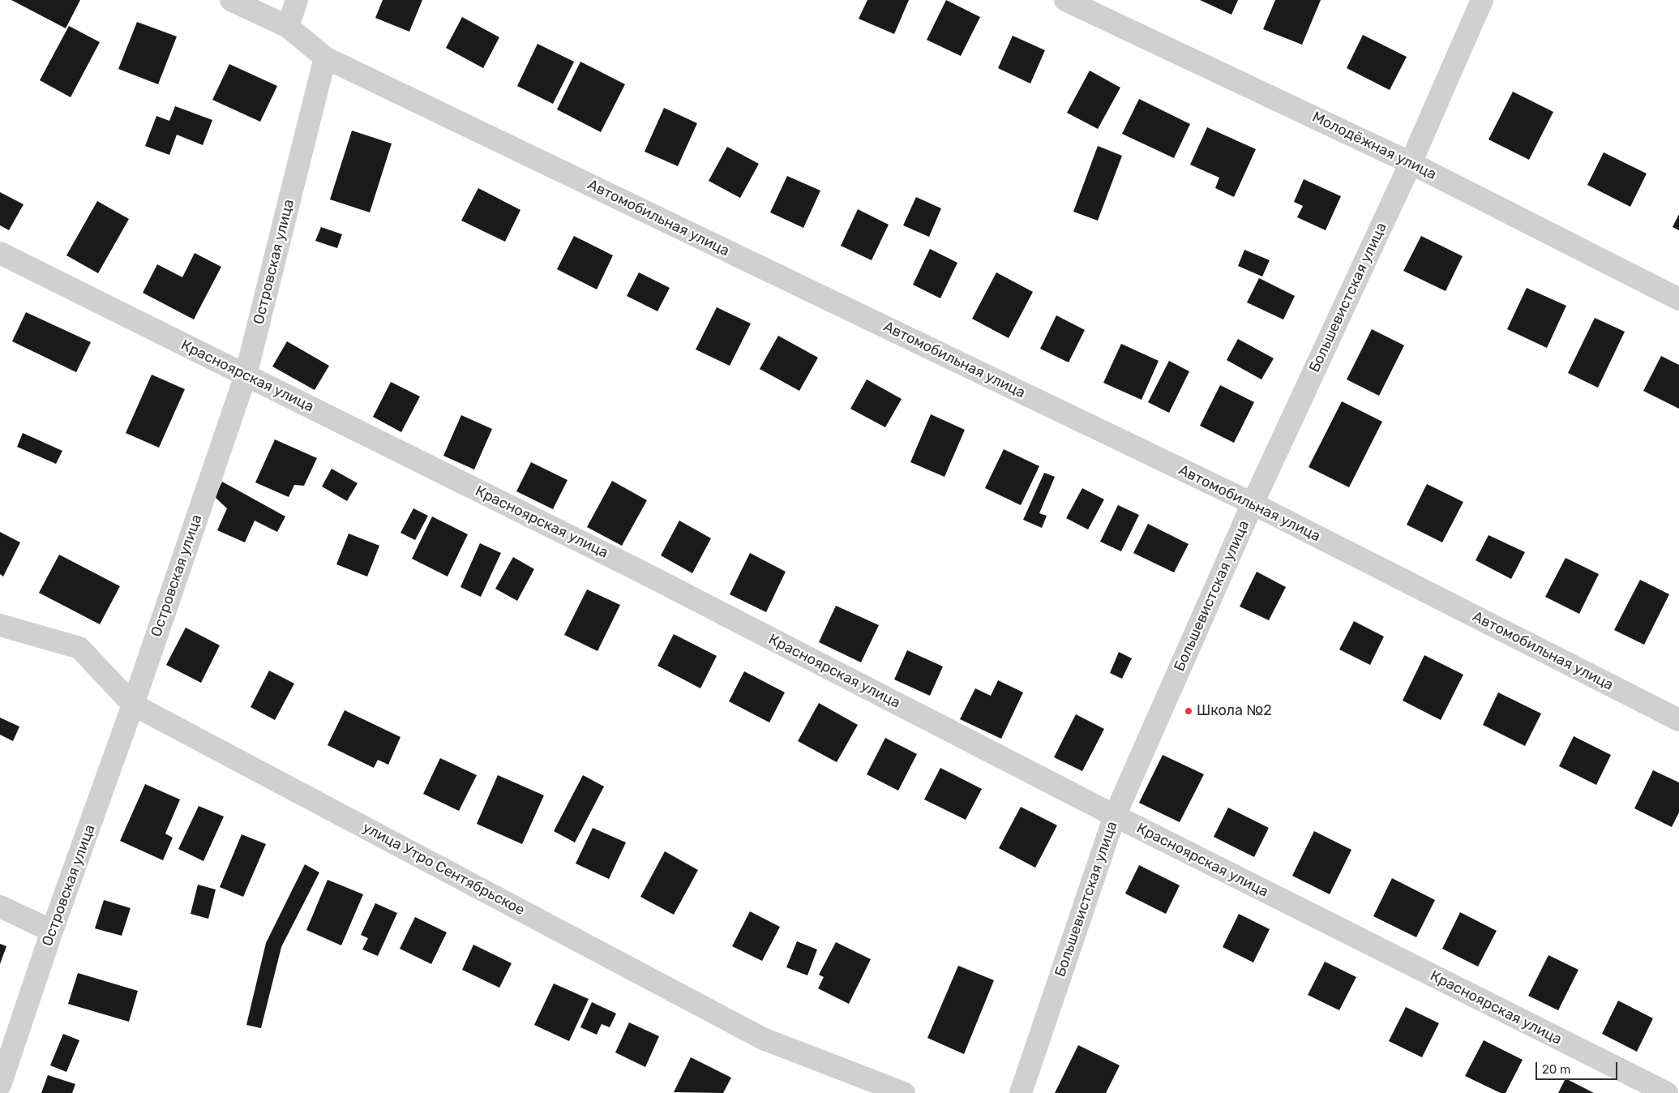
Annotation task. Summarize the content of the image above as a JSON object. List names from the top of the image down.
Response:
{
  "streets": {
    "street": [
      "Молодёжная улица",
      "Автомобильная улица",
      "Островская улица",
      "Большевистская улица",
      "Красноярская улица",
      "улица Утро Сентябрьское"
    ]
  },
  "crossings": [
    ["Молодёжная улица", "Большевистская улица"],
    ["Автомобильная улица", "Островская улица"],
    ["Автомобильная улица", "Большевистская улица"],
    ["Островская улица", "Красноярская улица"],
    ["Островская улица", "улица Утро Сентябрьское"],
    ["Большевистская улица", "Красноярская улица"]
  ],
  "places": ["Школа №2"],
  "scale_bar": "20 m"
}
